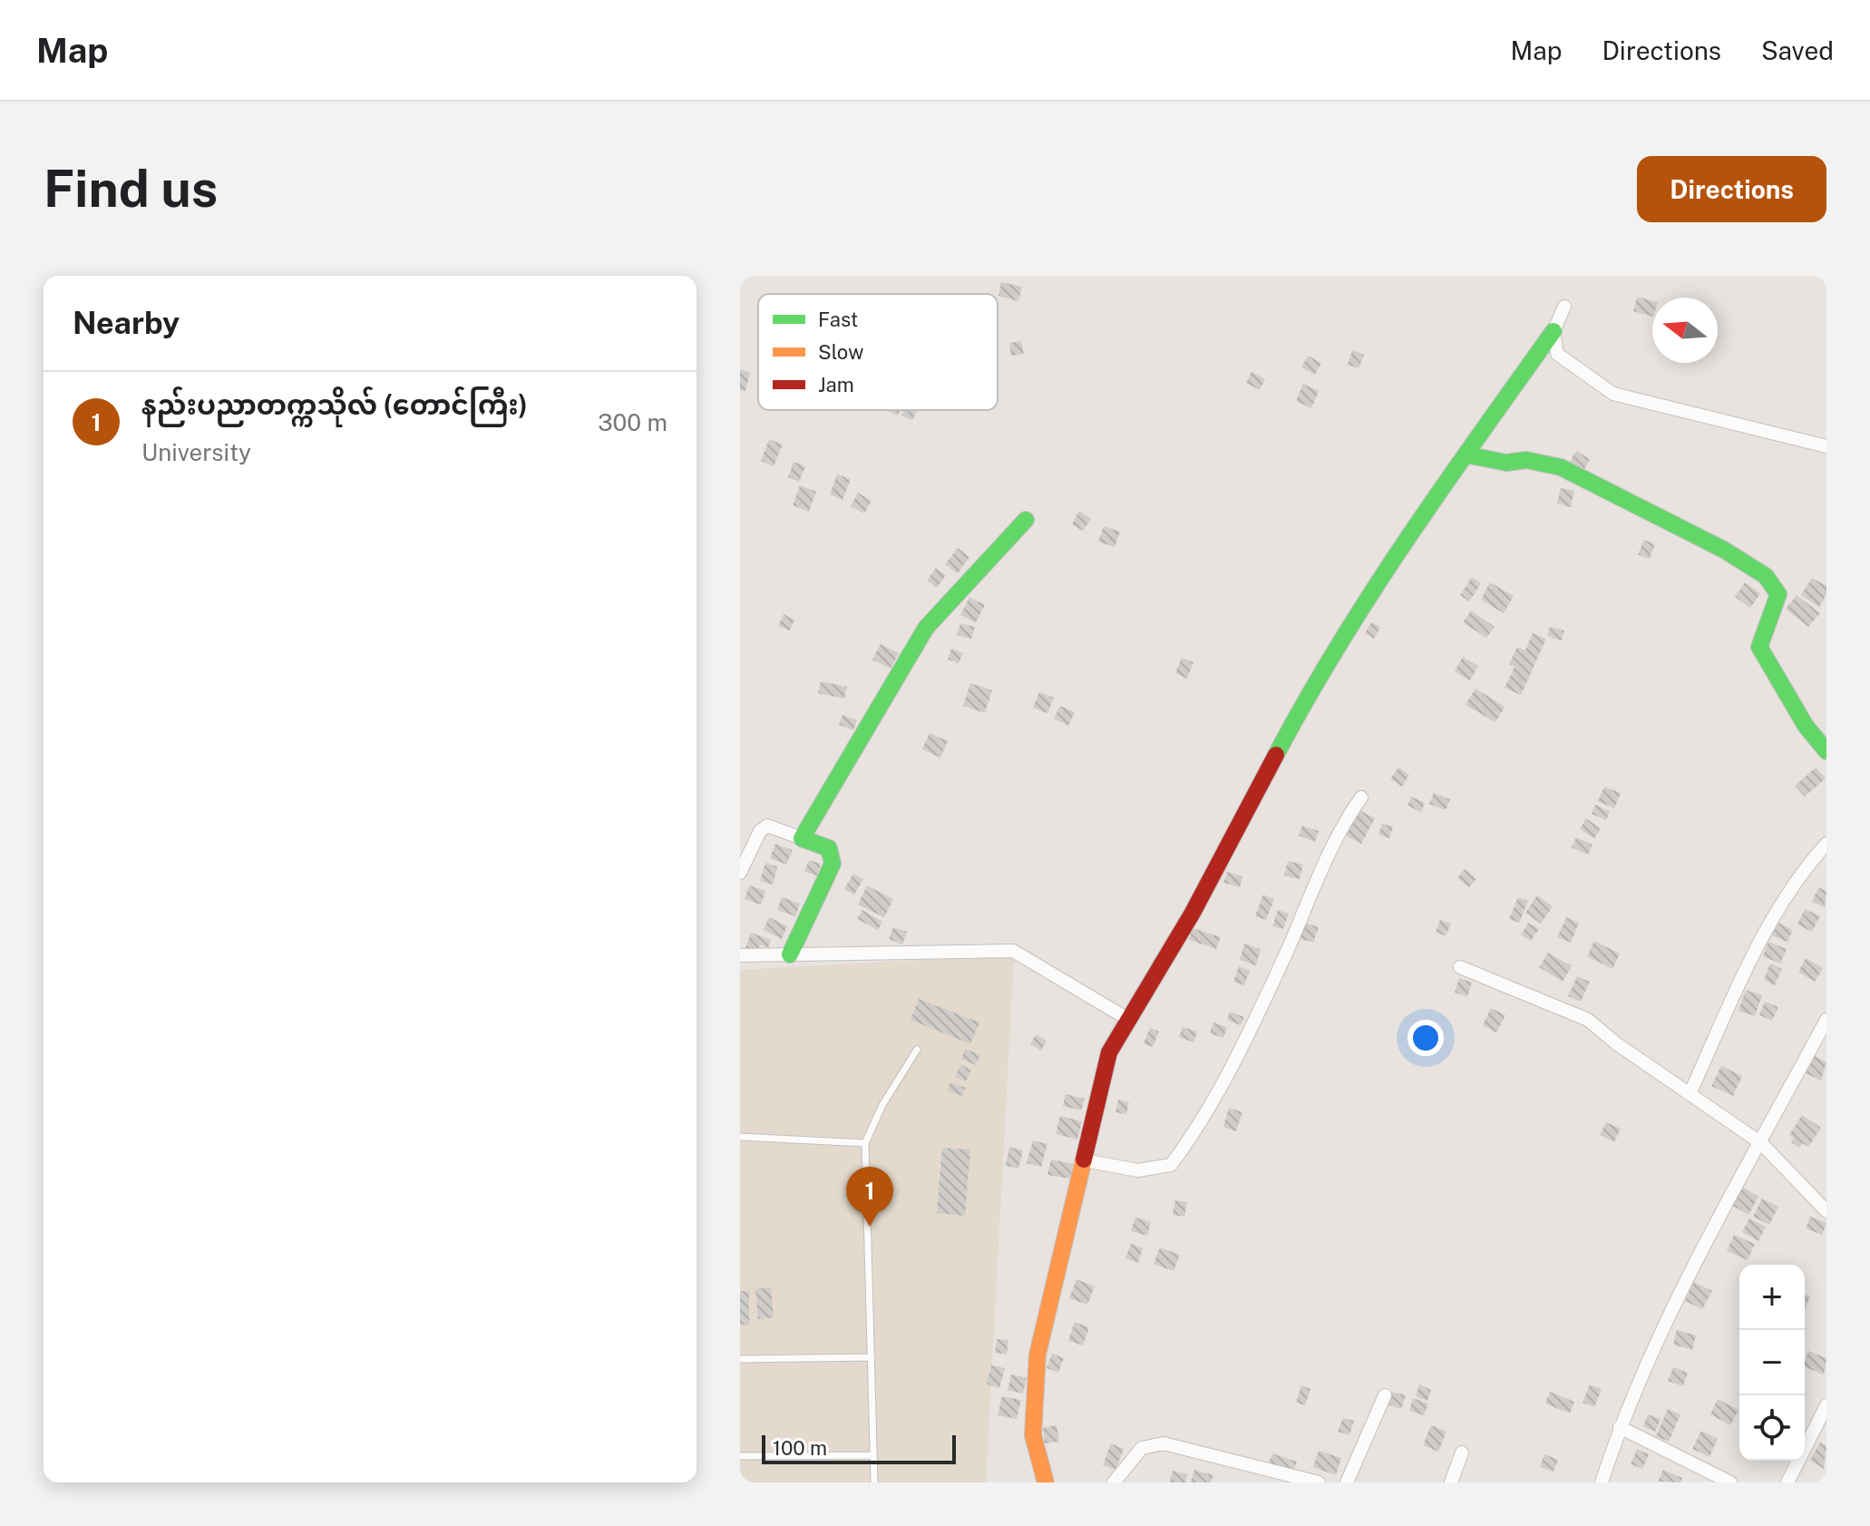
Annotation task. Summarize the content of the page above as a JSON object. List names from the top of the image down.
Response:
{
  "legend": ["Fast", "Slow", "Jam"],
  "scale_bar": "100 m",
  "north": "left",
  "page": {
    "header": "Map",
    "nav": ["Map", "Directions", "Saved"],
    "buttons": "Directions",
    "title": "Find us",
    "heading": "Nearby",
    "list": [
      {
        "mark": "1",
        "name": "နည်းပညာတက္ကသိုလ် (တောင်ကြီး)",
        "note": "University",
        "value": "300 m"
      }
    ],
    "pins": "1",
    "map_buttons": ["+", "−"],
    "scale": "100 m"
  }
}
